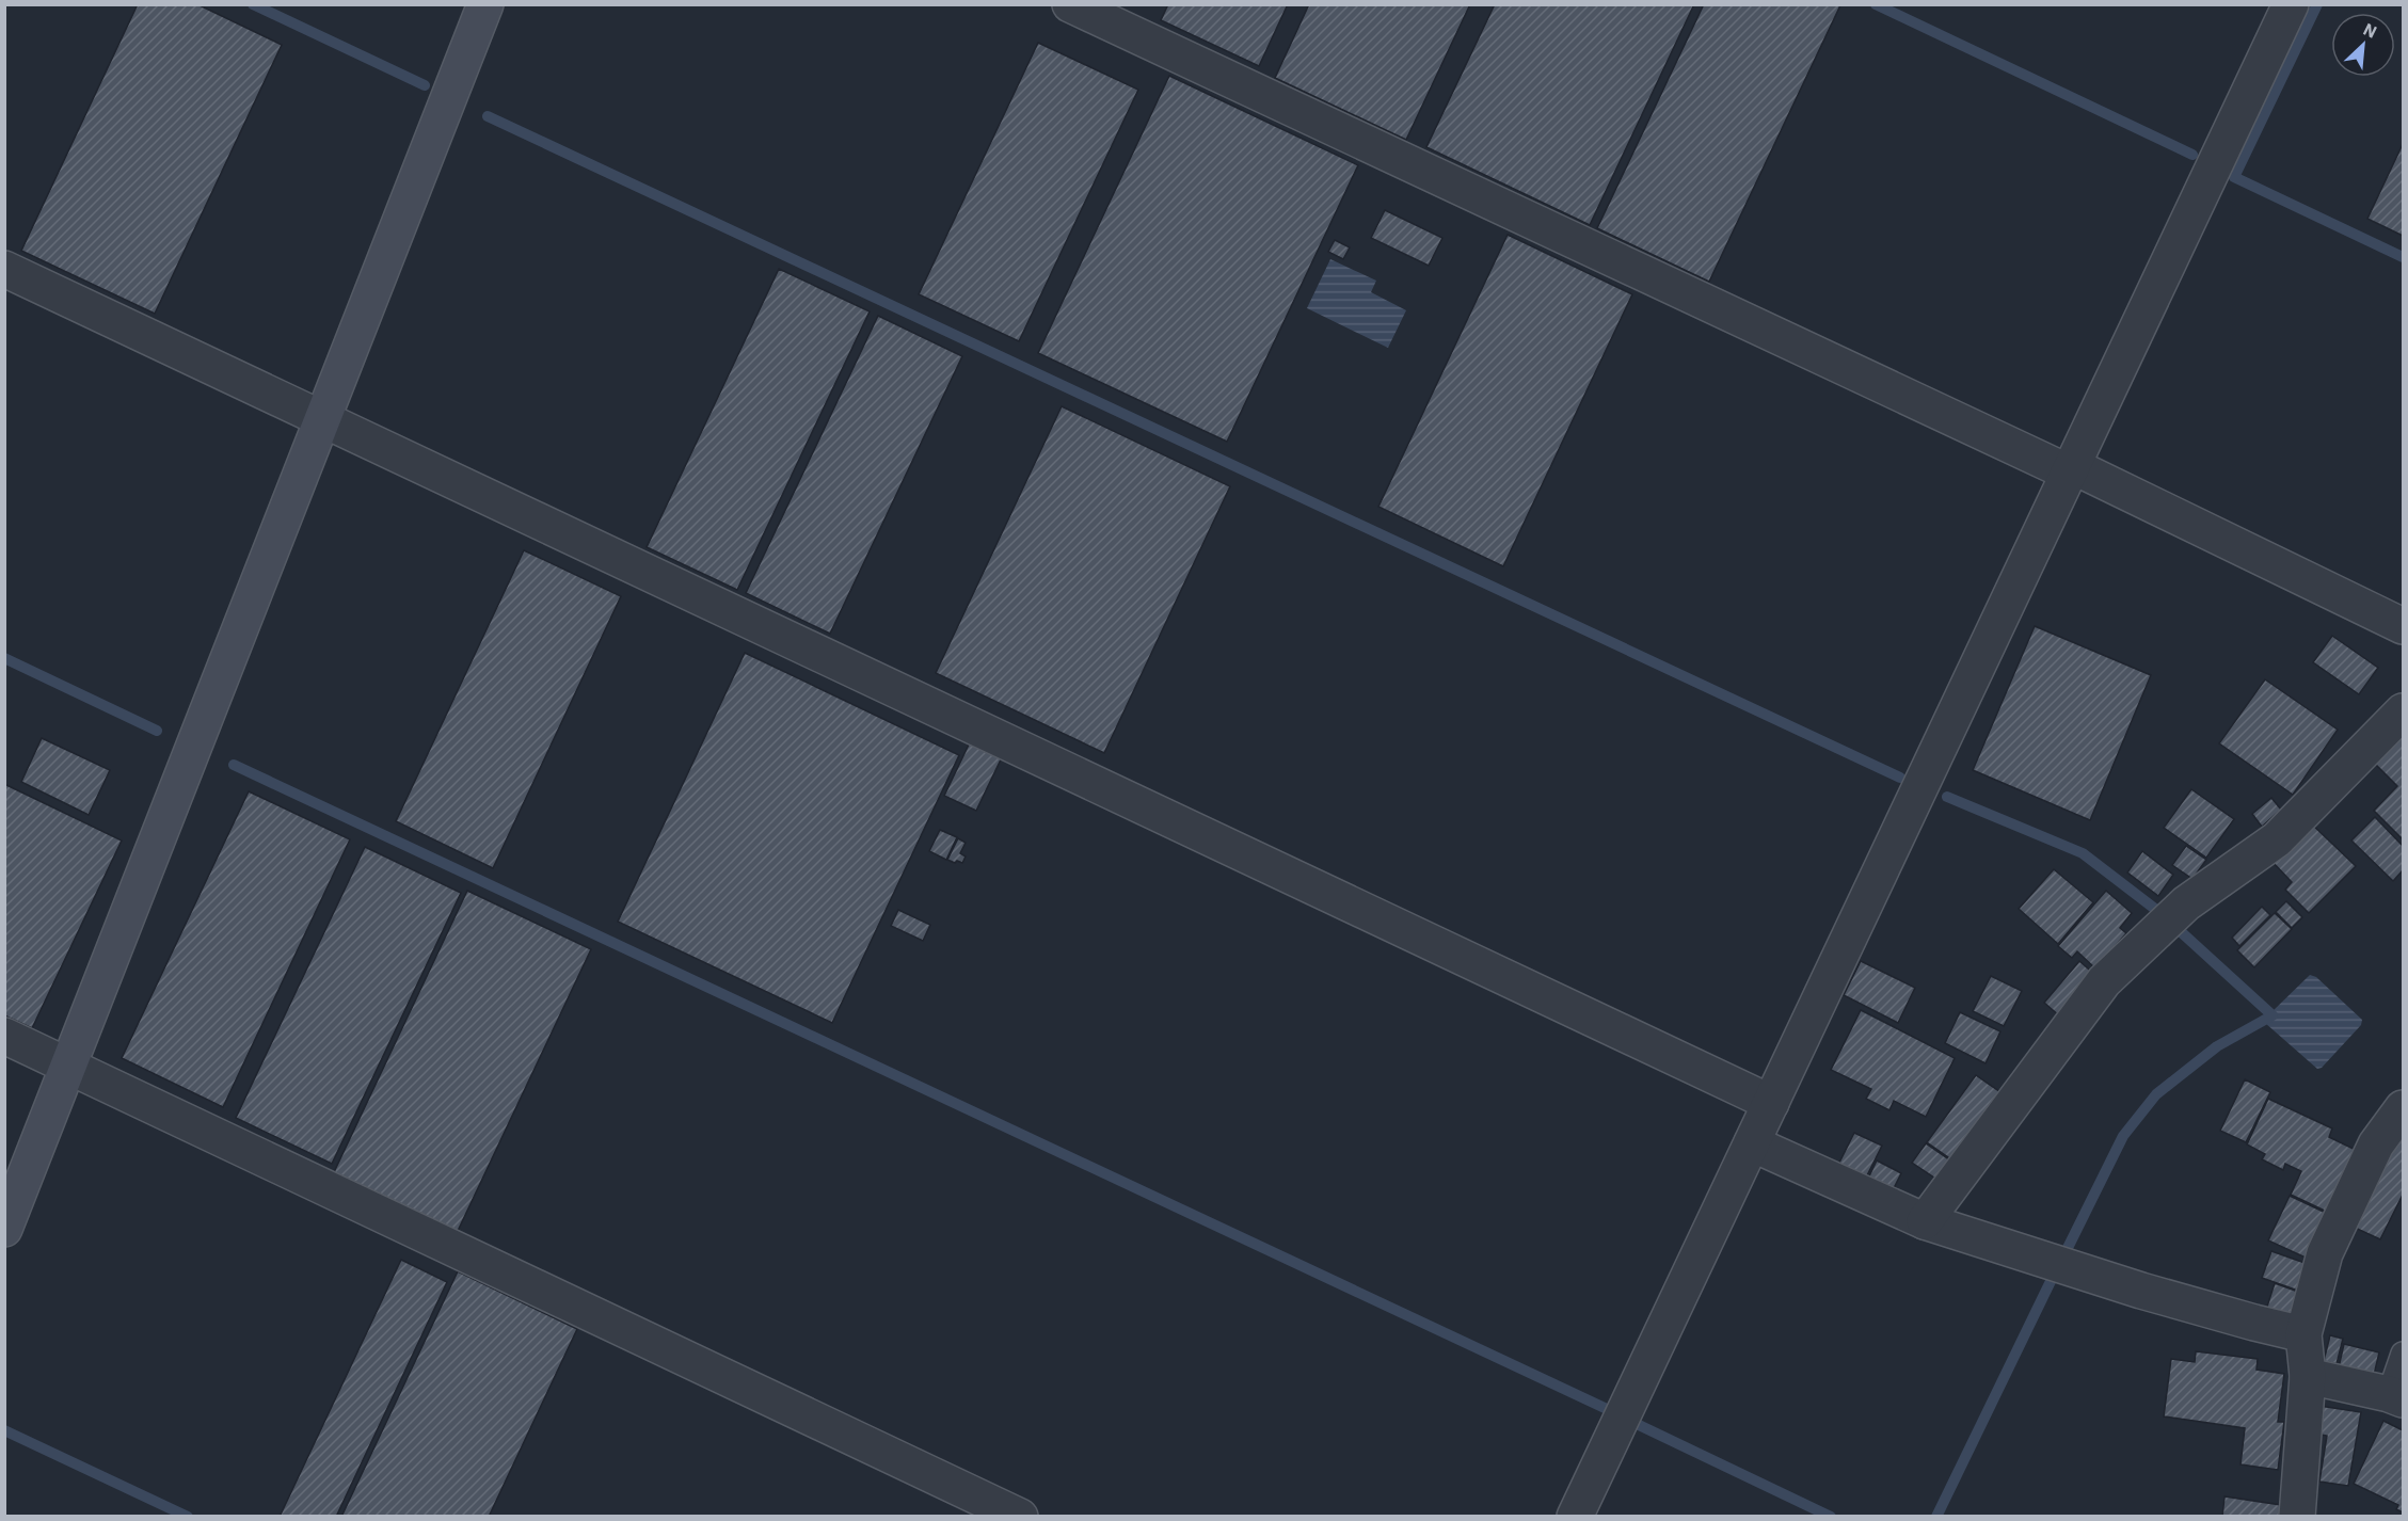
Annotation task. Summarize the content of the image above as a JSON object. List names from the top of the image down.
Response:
{
  "north": "top right"
}
